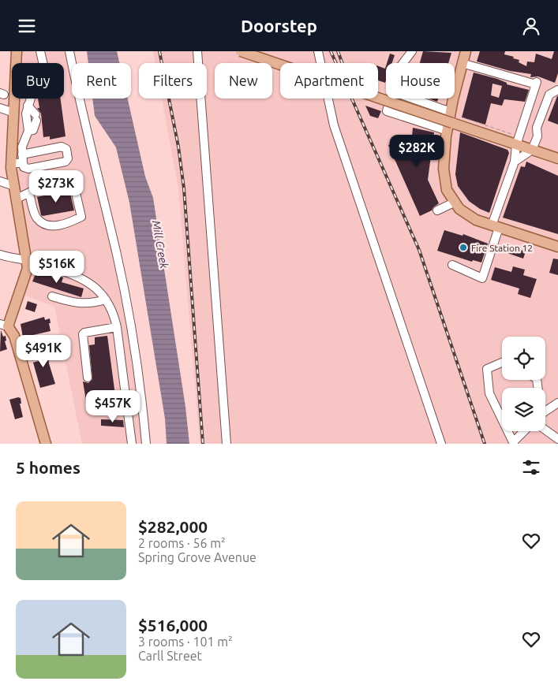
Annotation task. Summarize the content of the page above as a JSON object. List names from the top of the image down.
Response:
{
  "water": ["Mill Creek"],
  "places": ["Fire Station 12"],
  "page": {
    "header": "Doorstep",
    "chip": [
      "Buy",
      "Rent",
      "Filters",
      "New",
      "Apartment",
      "House"
    ],
    "price": [
      "$282K",
      "$273K",
      "$516K",
      "$491K",
      "$457K"
    ],
    "heading": "5 homes",
    "list": [
      {
        "name": "$282,000",
        "note": "2 rooms · 56 m² · Spring Grove Avenue"
      },
      {
        "name": "$516,000",
        "note": "3 rooms · 101 m² · Carll Street"
      }
    ]
  }
}
